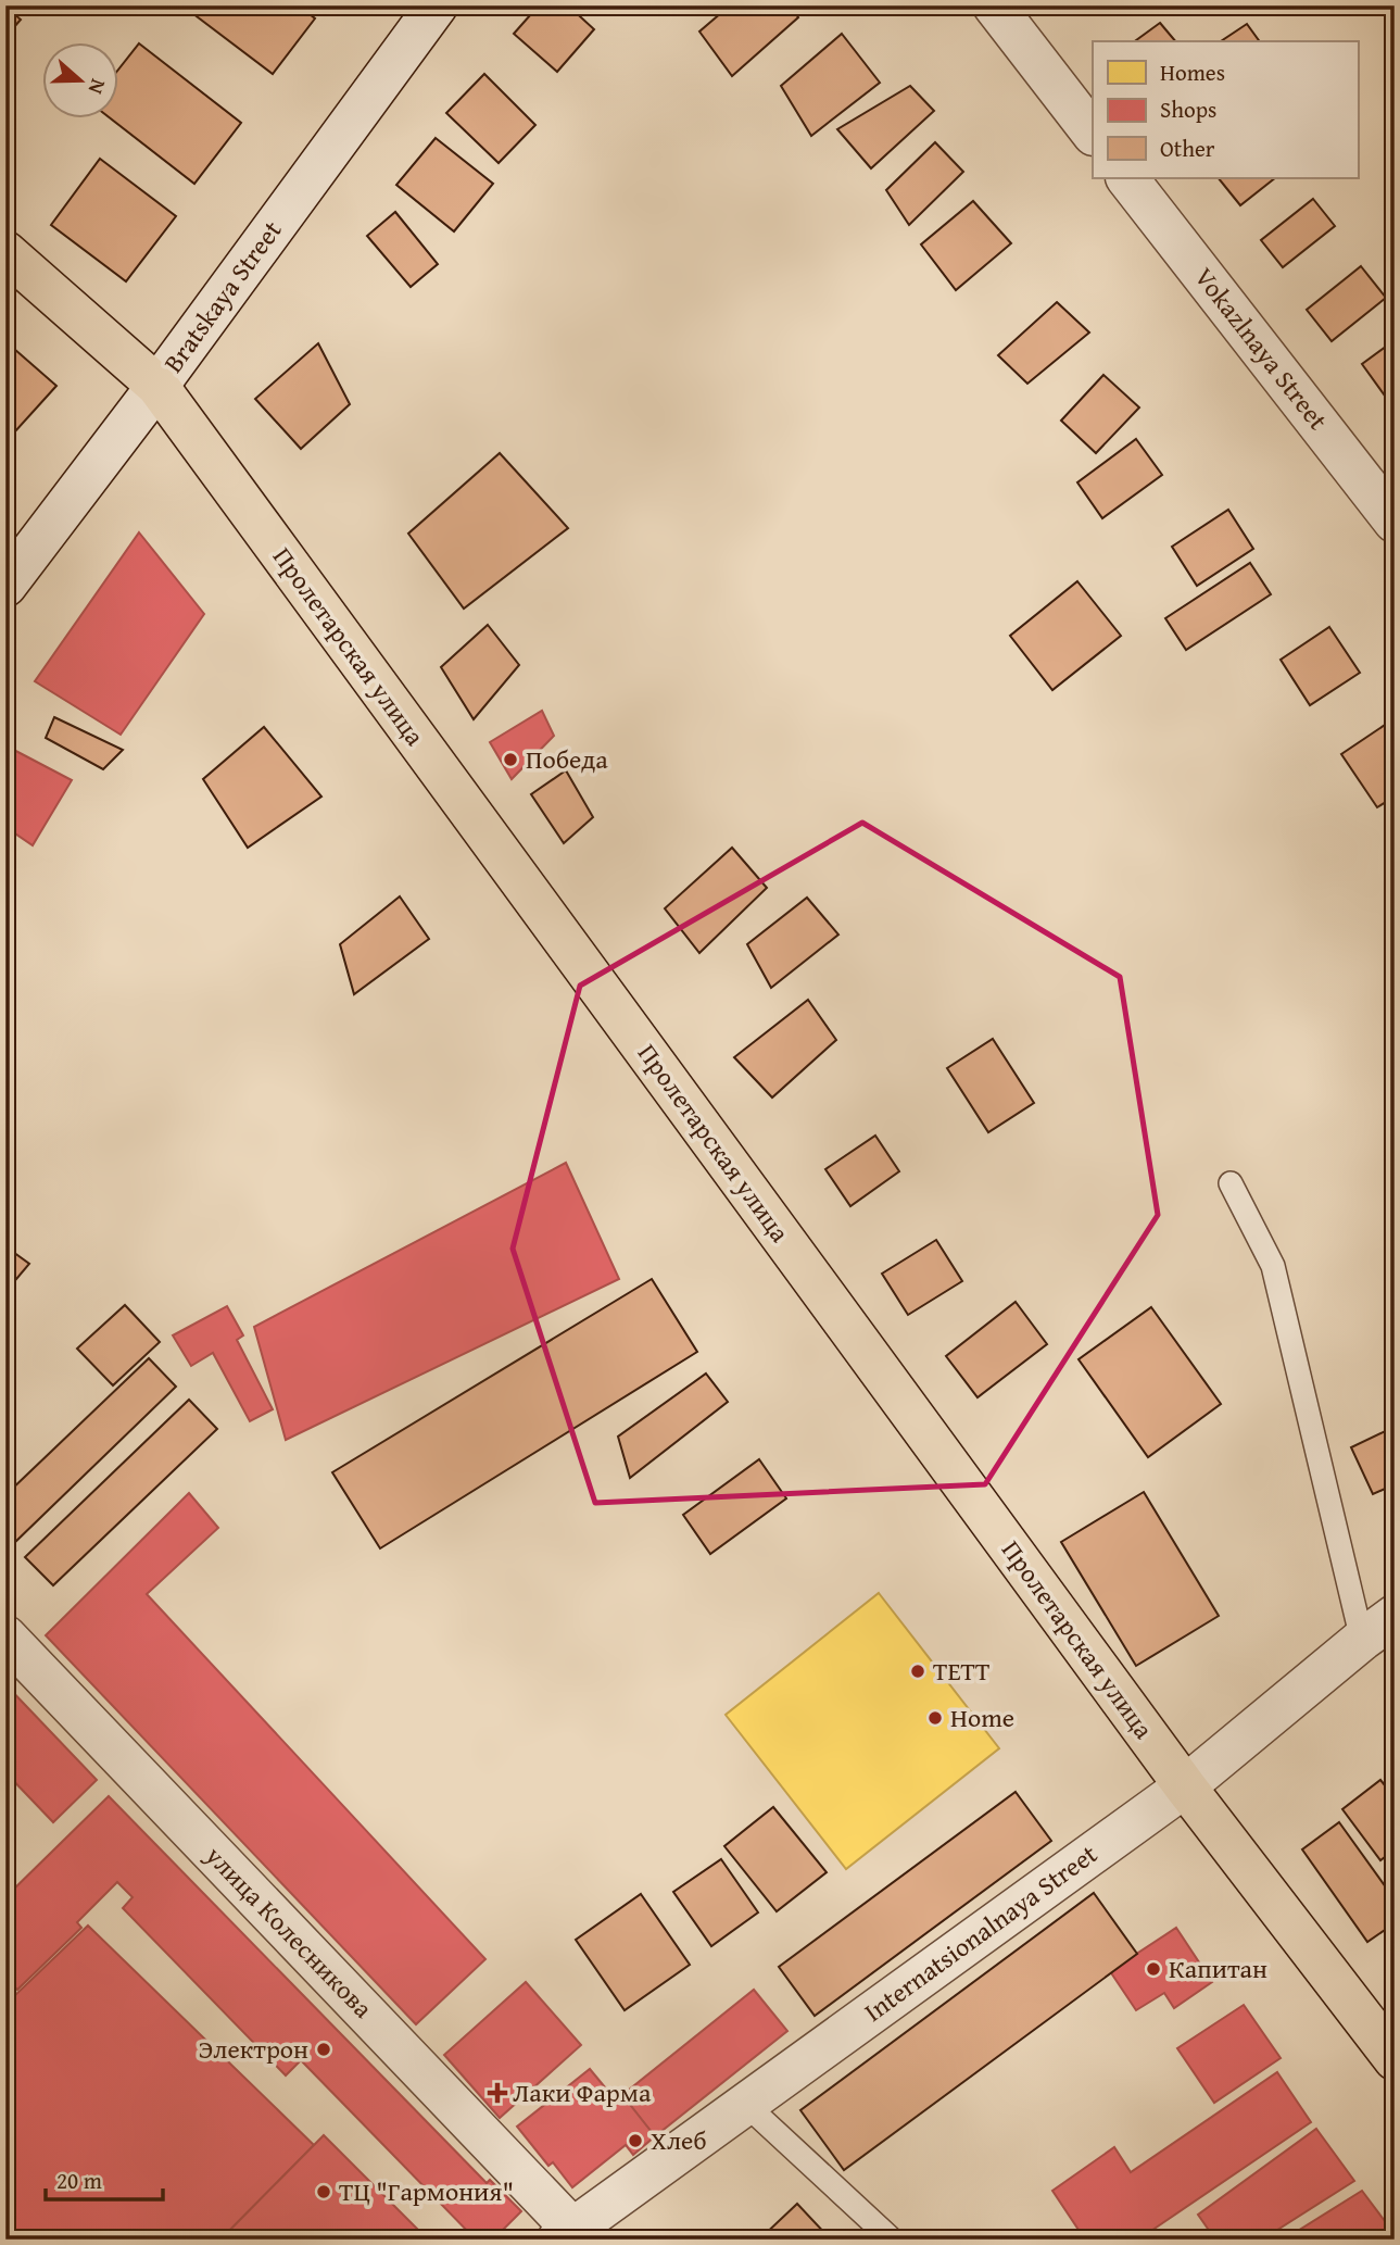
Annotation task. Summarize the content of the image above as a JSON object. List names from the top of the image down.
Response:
{
  "streets": {
    "main road": ["Пролетарская улица"],
    "street": [
      "Bratskaya Street",
      "Vokazlnaya Street",
      "улица Колесникова",
      "Internatsionalnaya Street"
    ]
  },
  "crossings": [
    ["Bratskaya Street", "Пролетарская улица"],
    ["Пролетарская улица", "Internatsionalnaya Street"],
    ["улица Колесникова", "Internatsionalnaya Street"]
  ],
  "places": {
    "other": [
      "Победа",
      "ТЕТТ",
      "Home",
      "Капитан",
      "Электрон",
      "Хлеб",
      "ТЦ \"Гармония\""
    ],
    "health": ["Лаки Фарма"]
  },
  "legend": ["Homes", "Shops", "Other"],
  "scale_bar": "20 m",
  "north": "right"
}
